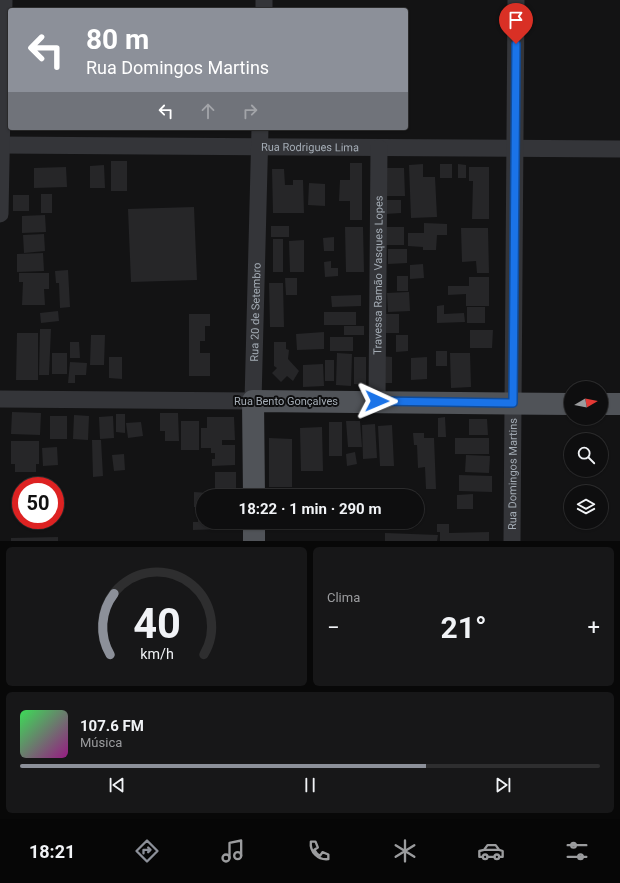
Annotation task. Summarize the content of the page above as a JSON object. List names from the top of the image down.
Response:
{
  "streets": {
    "main road": ["Rua 20 de Setembro", "Rua Bento Gonçalves"],
    "street": ["Rua Rodrigues Lima", "Travessa Ramão Vasques Lopes", "Rua Domingos Martins"]
  },
  "crossings": [
    ["Rua Rodrigues Lima", "Travessa Ramão Vasques Lopes"],
    ["Rua Rodrigues Lima", "Rua 20 de Setembro"],
    ["Rua Rodrigues Lima", "Rua Domingos Martins"],
    ["Travessa Ramão Vasques Lopes", "Rua Bento Gonçalves"],
    ["Rua 20 de Setembro", "Rua Bento Gonçalves"],
    ["Rua Bento Gonçalves", "Rua Domingos Martins"]
  ],
  "north": "right",
  "page": {
    "turn": ["80 m", "Rua Domingos Martins"],
    "limit": "50",
    "trip": "18:22 · 1 min · 290 m",
    "tile": "Clima",
    "heat": ["−", "21°", "+"],
    "song": ["107.6 FM", "Música"],
    "tabs": "18:21",
    "gauge": ["40", "km/h"]
  }
}
